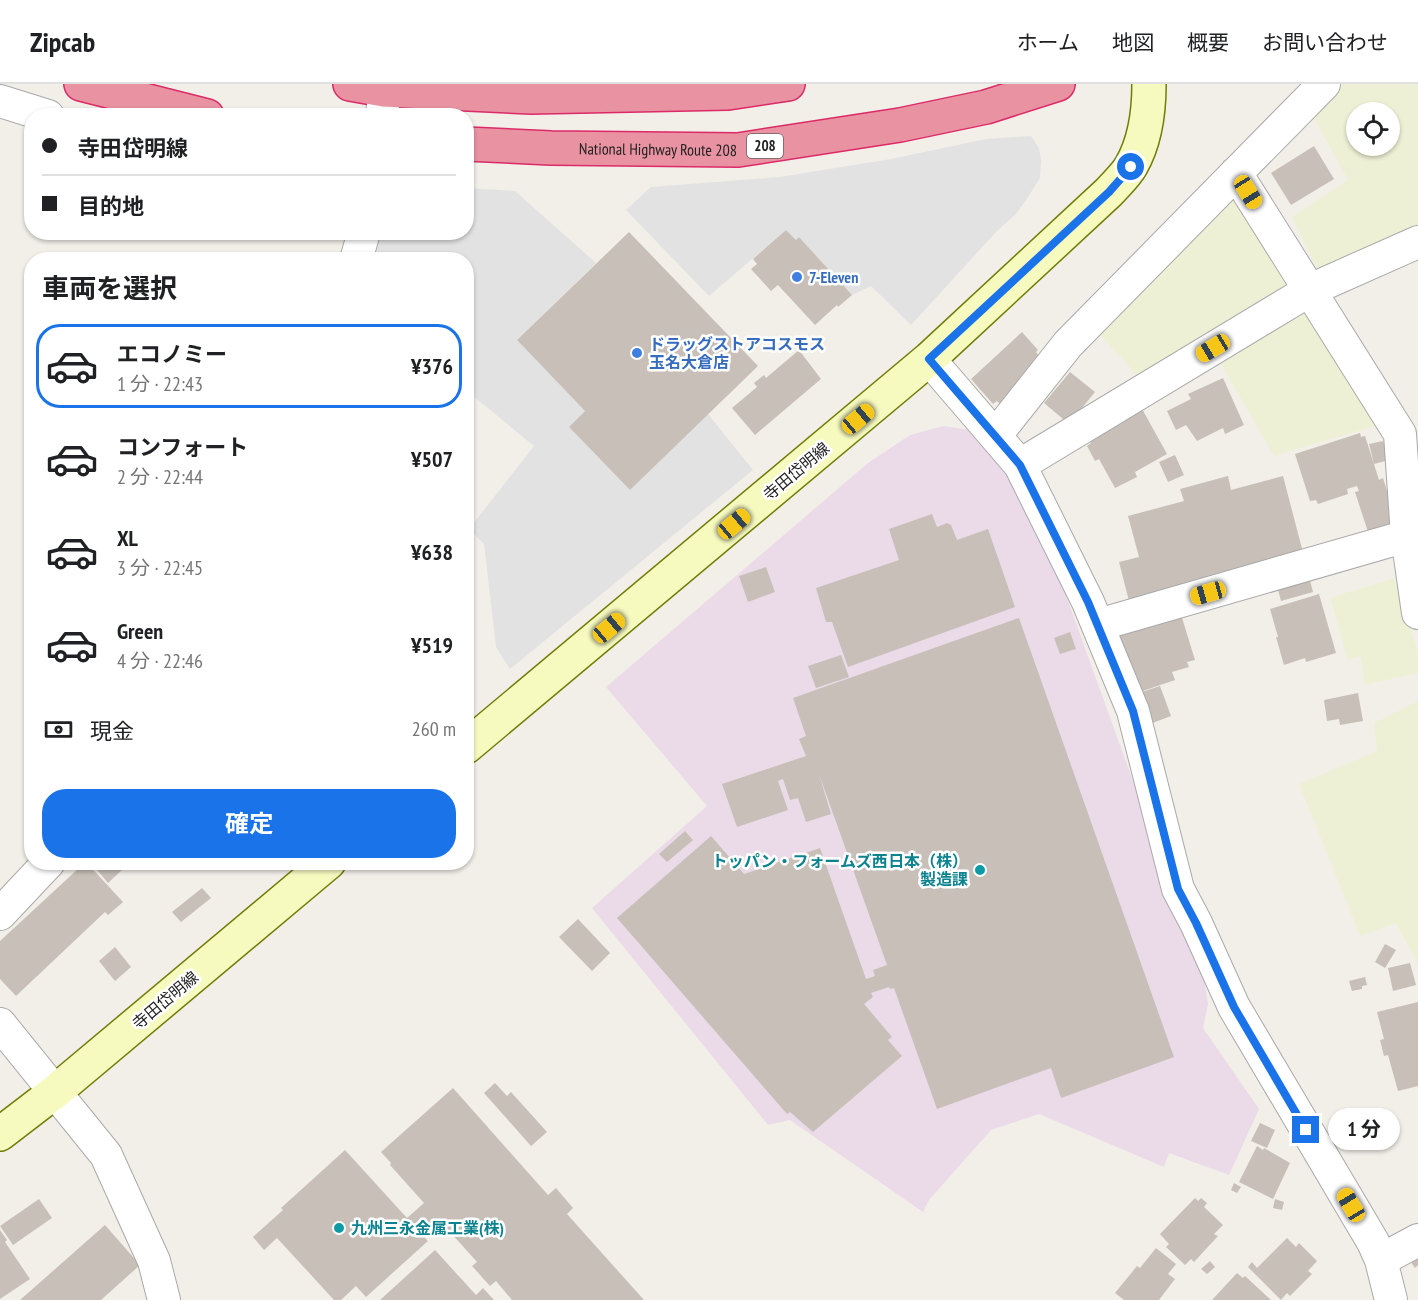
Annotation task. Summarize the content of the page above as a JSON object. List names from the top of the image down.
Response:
{
  "streets": {
    "highway": ["208", "National Highway Route 208"],
    "main road": ["寺田岱明線"]
  },
  "places": [
    "7-Eleven",
    "ドラッグストアコスモス 玉名大倉店",
    "トッパン・フォームズ西日本（株） 製造課",
    "九州三永金属工業(株)"
  ],
  "page": {
    "header": "Zipcab",
    "nav": [
      "ホーム",
      "地図",
      "概要",
      "お問い合わせ"
    ],
    "banner": ["寺田岱明線", "目的地"],
    "heading": "車両を選択",
    "list": [
      {
        "name": "エコノミー",
        "note": "1 分 · 22:43",
        "value": "¥376"
      },
      {
        "name": "コンフォート",
        "note": "2 分 · 22:44",
        "value": "¥507"
      },
      {
        "name": "XL",
        "note": "3 分 · 22:45",
        "value": "¥638"
      },
      {
        "name": "Green",
        "note": "4 分 · 22:46",
        "value": "¥519"
      }
    ],
    "pay": ["現金", "260 m"],
    "buttons": "確定",
    "bubble": "1 分"
  }
}
